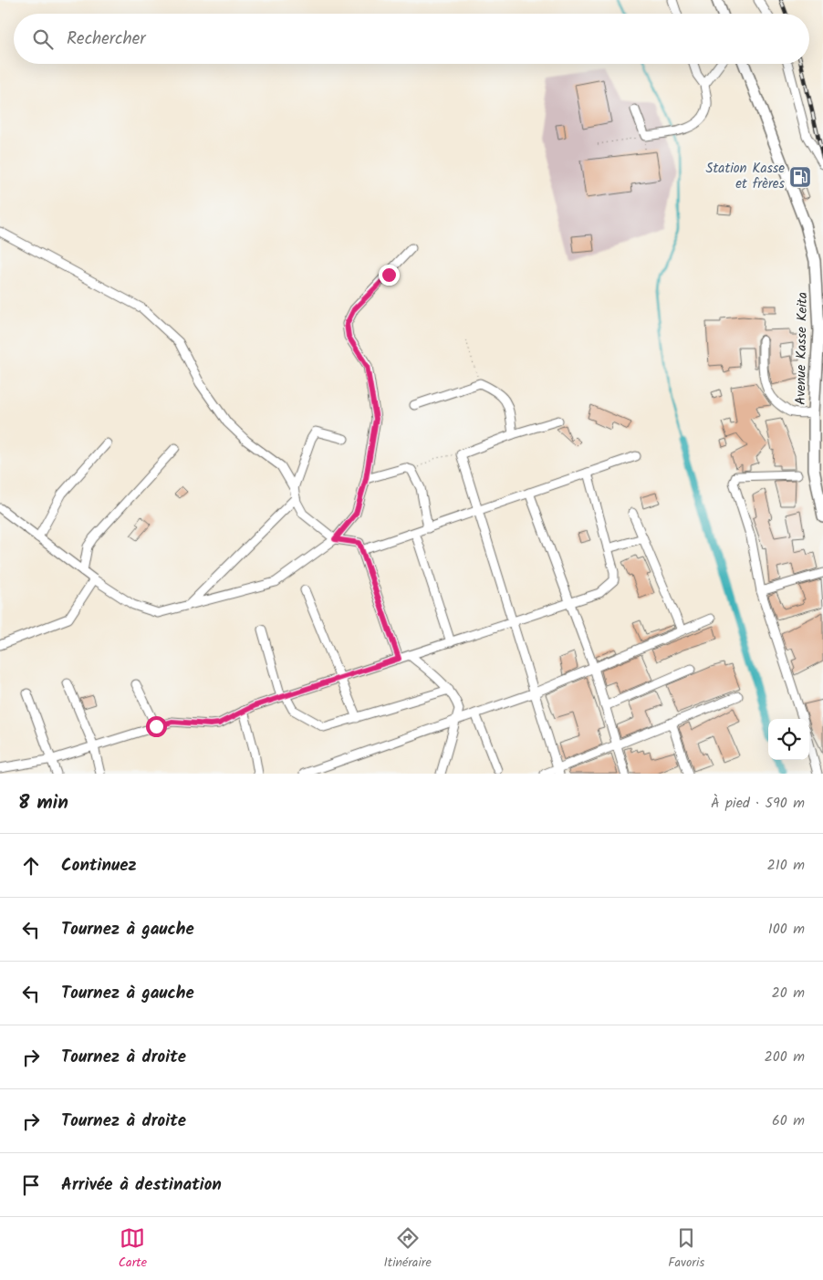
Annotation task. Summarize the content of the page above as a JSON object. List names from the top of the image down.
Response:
{
  "streets": {
    "main road": ["Avenue Kasse Keita"]
  },
  "places": {
    "fuel station": ["Station Kasse et frères"]
  },
  "page": {
    "search": "Rechercher",
    "heading": ["8 min", "À pied · 590 m"],
    "list": [
      ["Continuez", "210 m"],
      ["Tournez à gauche", "100 m"],
      ["Tournez à gauche", "20 m"],
      ["Tournez à droite", "200 m"],
      ["Tournez à droite", "60 m"],
      "Arrivée à destination"
    ],
    "nav": ["Carte", "Itinéraire", "Favoris"]
  }
}
